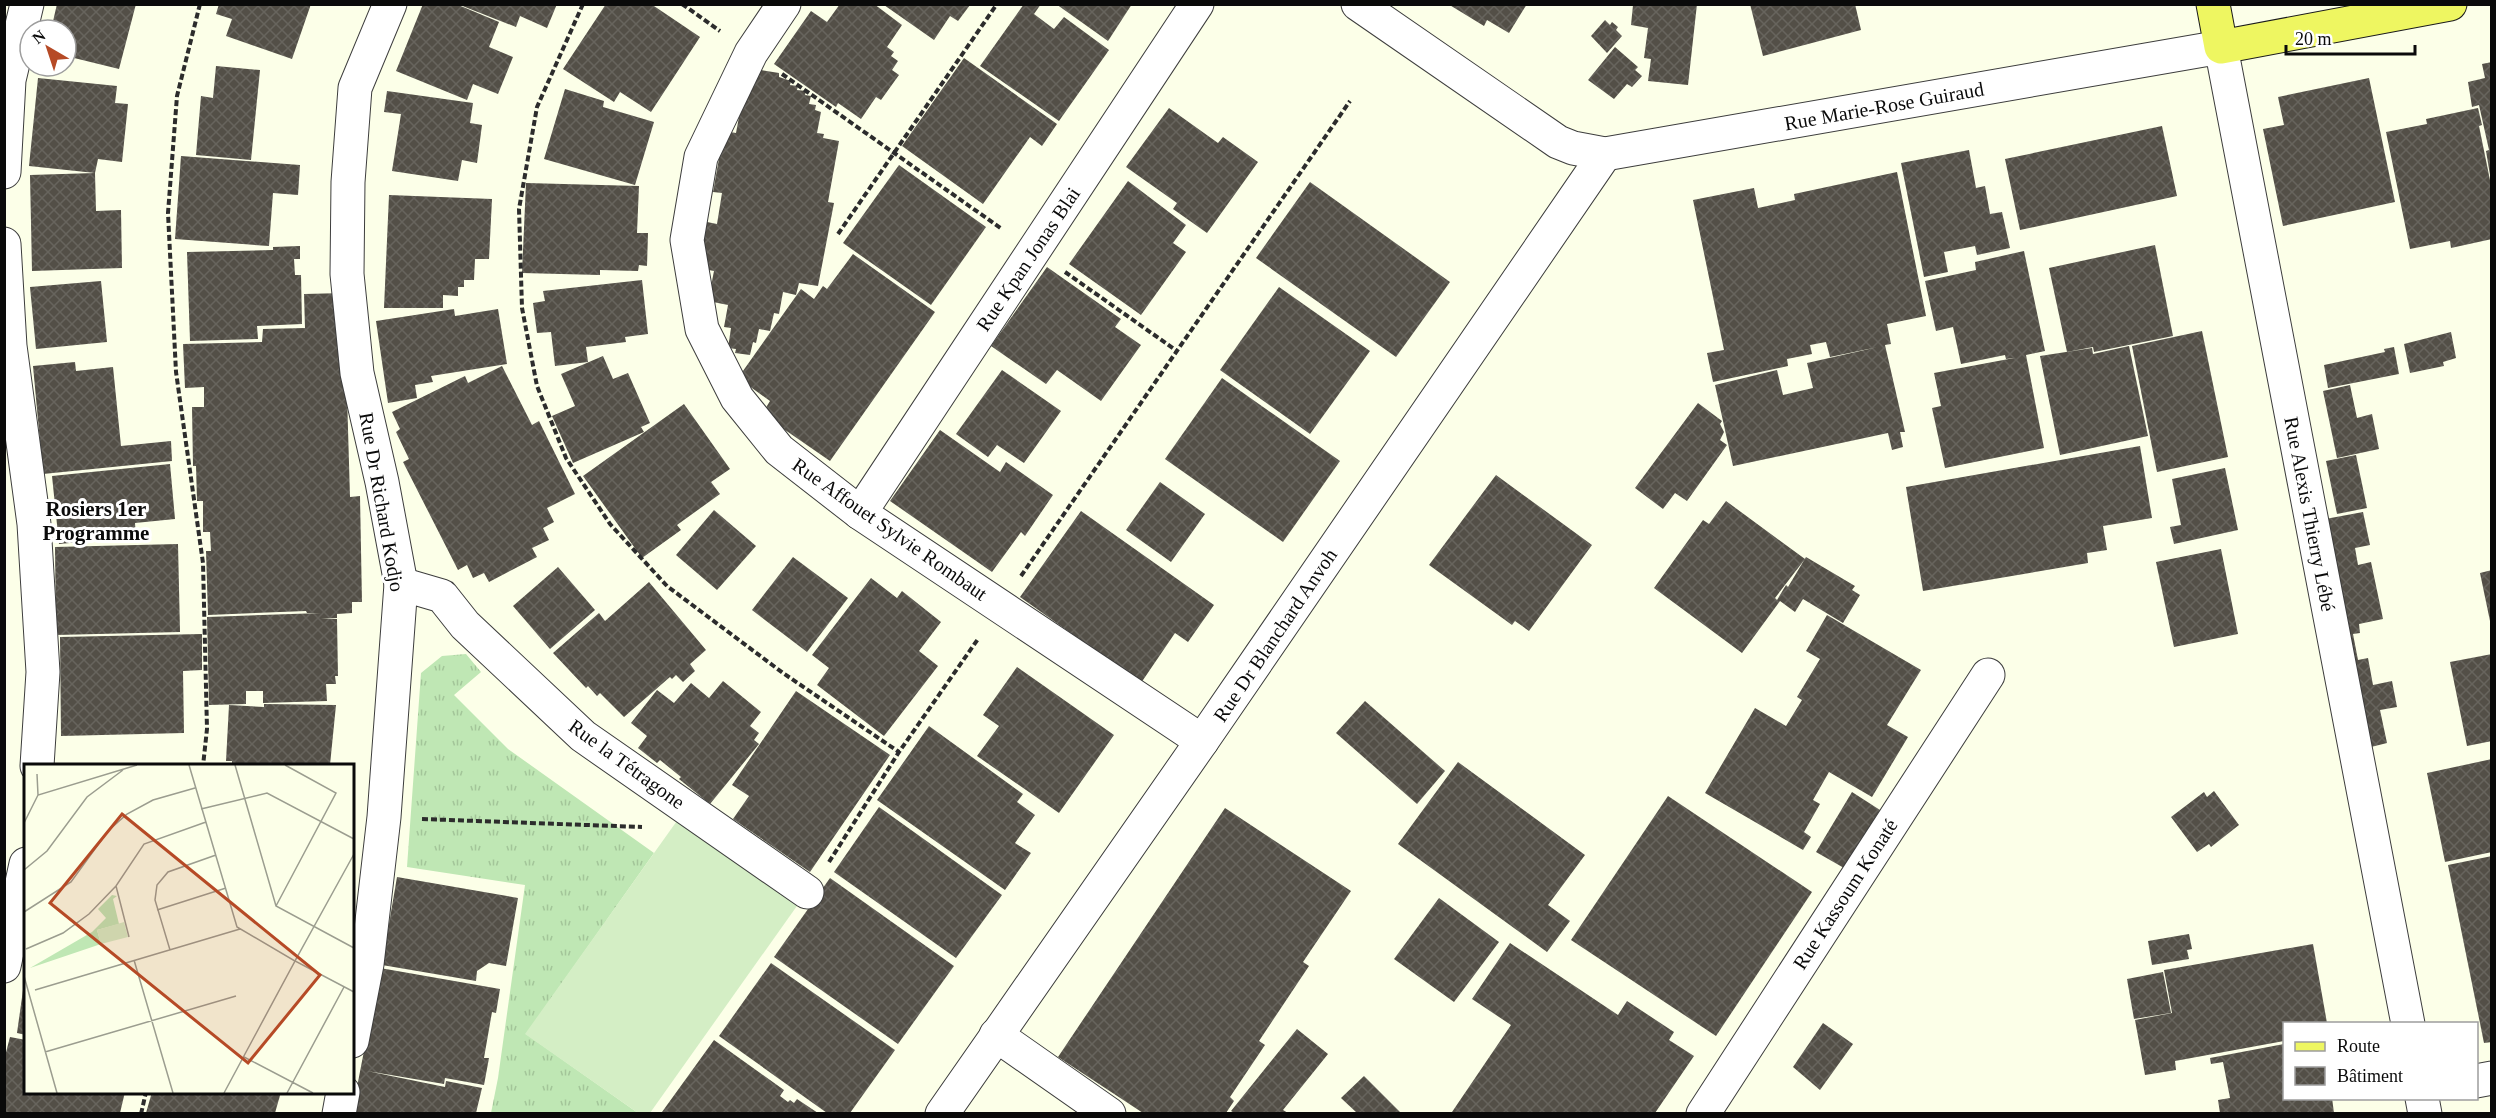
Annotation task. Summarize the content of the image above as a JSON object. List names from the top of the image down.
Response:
{
  "streets": {
    "main road": ["Rue Marie-Rose Guiraud", "Rue Alexis Thierry Lébé"],
    "street": [
      "Rue Kpan Jonas Blai",
      "Rue Dr Richard Kodjo",
      "Rue Affouet Sylvie Rombaut",
      "Rue Dr Blanchard Anvoh",
      "Rue la Tétragone",
      "Rue Kassoum Konaté"
    ]
  },
  "crossings": [
    ["Rue Marie-Rose Guiraud", "Rue Alexis Thierry Lébé"],
    ["Rue Marie-Rose Guiraud", "Rue Dr Blanchard Anvoh"],
    ["Rue Kpan Jonas Blai", "Rue Affouet Sylvie Rombaut"],
    ["Rue Dr Richard Kodjo", "Rue la Tétragone"],
    ["Rue Affouet Sylvie Rombaut", "Rue Dr Blanchard Anvoh"]
  ],
  "districts": ["Rosiers 1er Programme"],
  "legend": ["Route", "Bâtiment"],
  "scale_bar": "20 m",
  "north": "top left"
}
